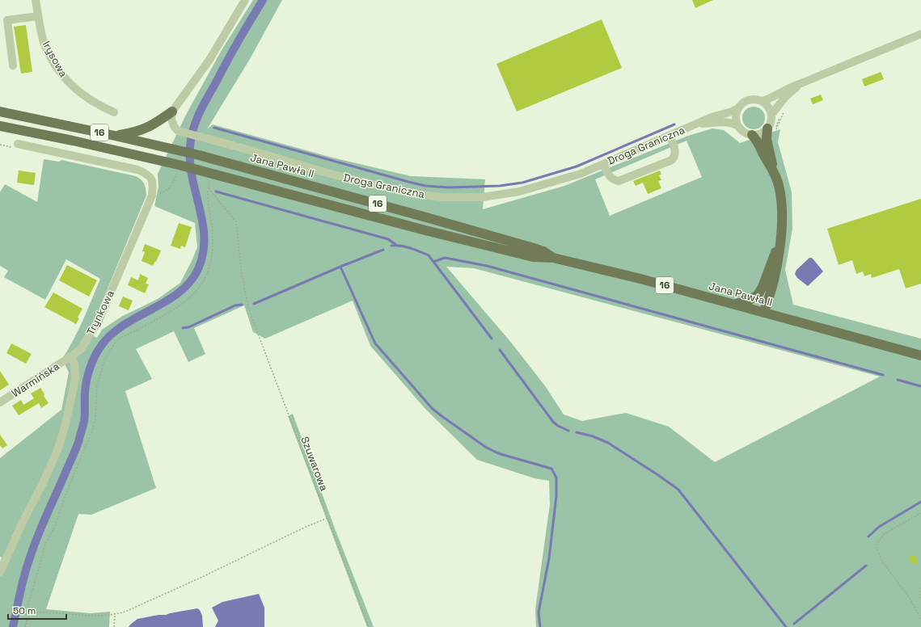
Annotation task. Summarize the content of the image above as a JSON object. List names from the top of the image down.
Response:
{
  "streets": {
    "main road": ["16", "Jana Pawła II"],
    "street": [
      "Irysowa",
      "Droga Graniczna",
      "Trynkowa",
      "Warmińska"
    ],
    "path": ["Szuwarowa"]
  },
  "crossings": [
    ["Trynkowa", "Warmińska"]
  ],
  "scale_bar": "50 m"
}
